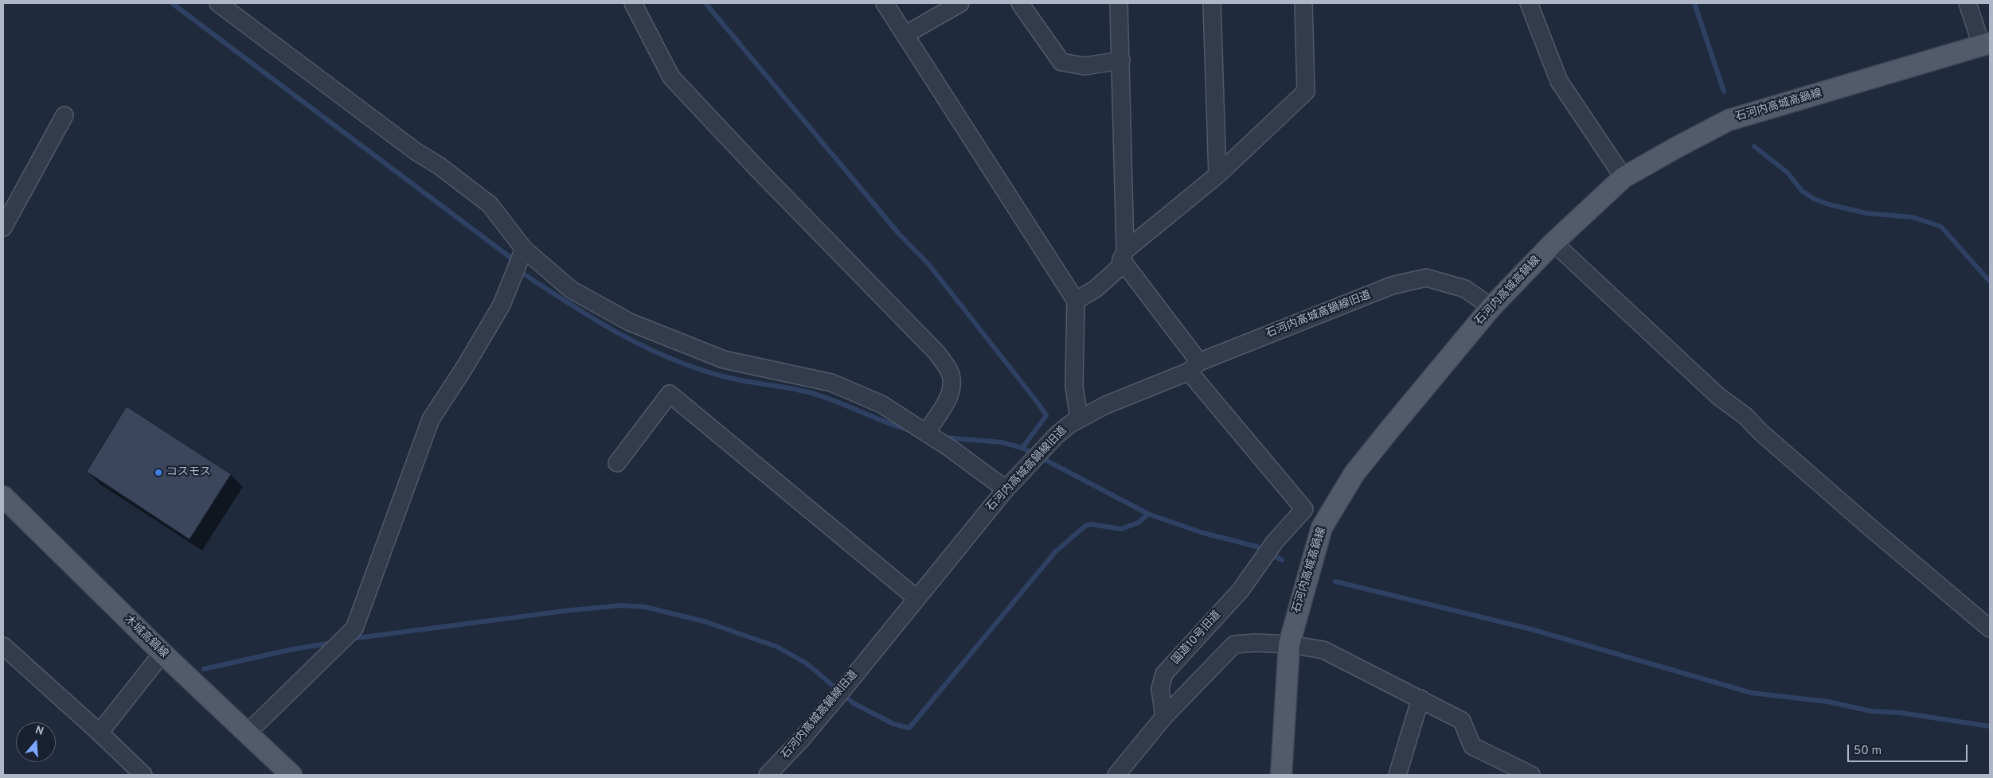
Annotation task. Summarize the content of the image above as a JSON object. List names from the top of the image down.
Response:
{
  "streets": {
    "main road": ["石河内高城高鍋線", "木城高鍋線"],
    "street": ["石河内高城高鍋線旧道", "国道10号旧道"]
  },
  "crossings": [
    ["石河内高城高鍋線", "石河内高城高鍋線旧道"],
    ["石河内高城高鍋線旧道", "国道10号旧道"]
  ],
  "places": ["コスモス"],
  "scale_bar": "50 m",
  "north": "top"
}
